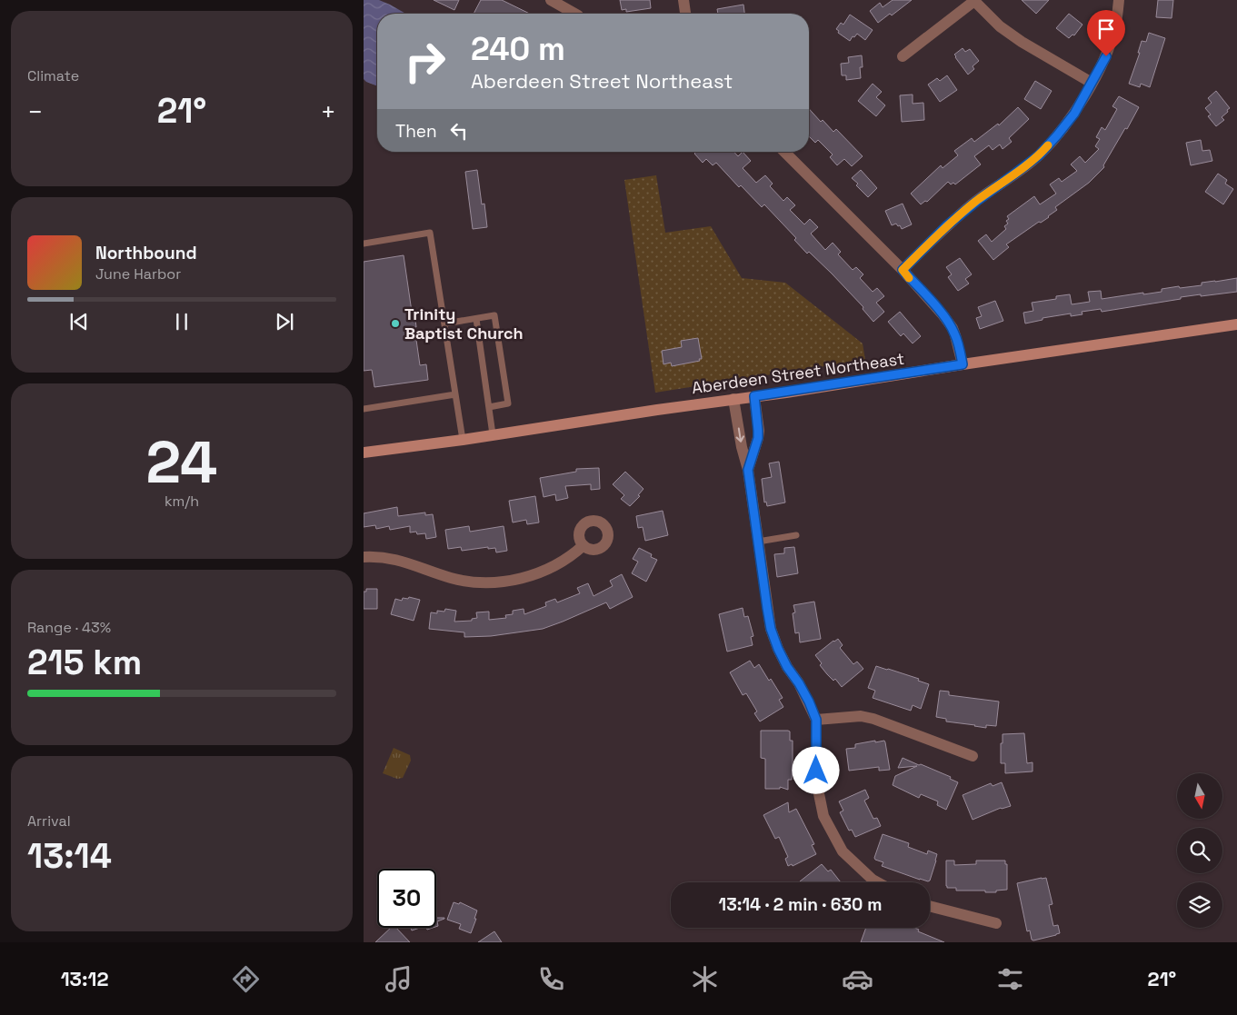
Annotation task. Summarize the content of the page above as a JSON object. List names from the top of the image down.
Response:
{
  "streets": {
    "street": ["Aberdeen Street Northeast"]
  },
  "places": ["Trinity Baptist Church"],
  "north": "bottom",
  "page": {
    "tile": [
      "Climate",
      ["24", "km/h"],
      ["Range · 43%", "215 km"],
      ["Arrival", "13:14"]
    ],
    "turn": ["240 m", "Aberdeen Street Northeast"],
    "heat": ["−", "21°", "+"],
    "then": "Then",
    "song": ["Northbound", "June Harbor"],
    "limit": "30",
    "trip": "13:14 · 2 min · 630 m",
    "tabs": ["13:12", "21°"]
  }
}
